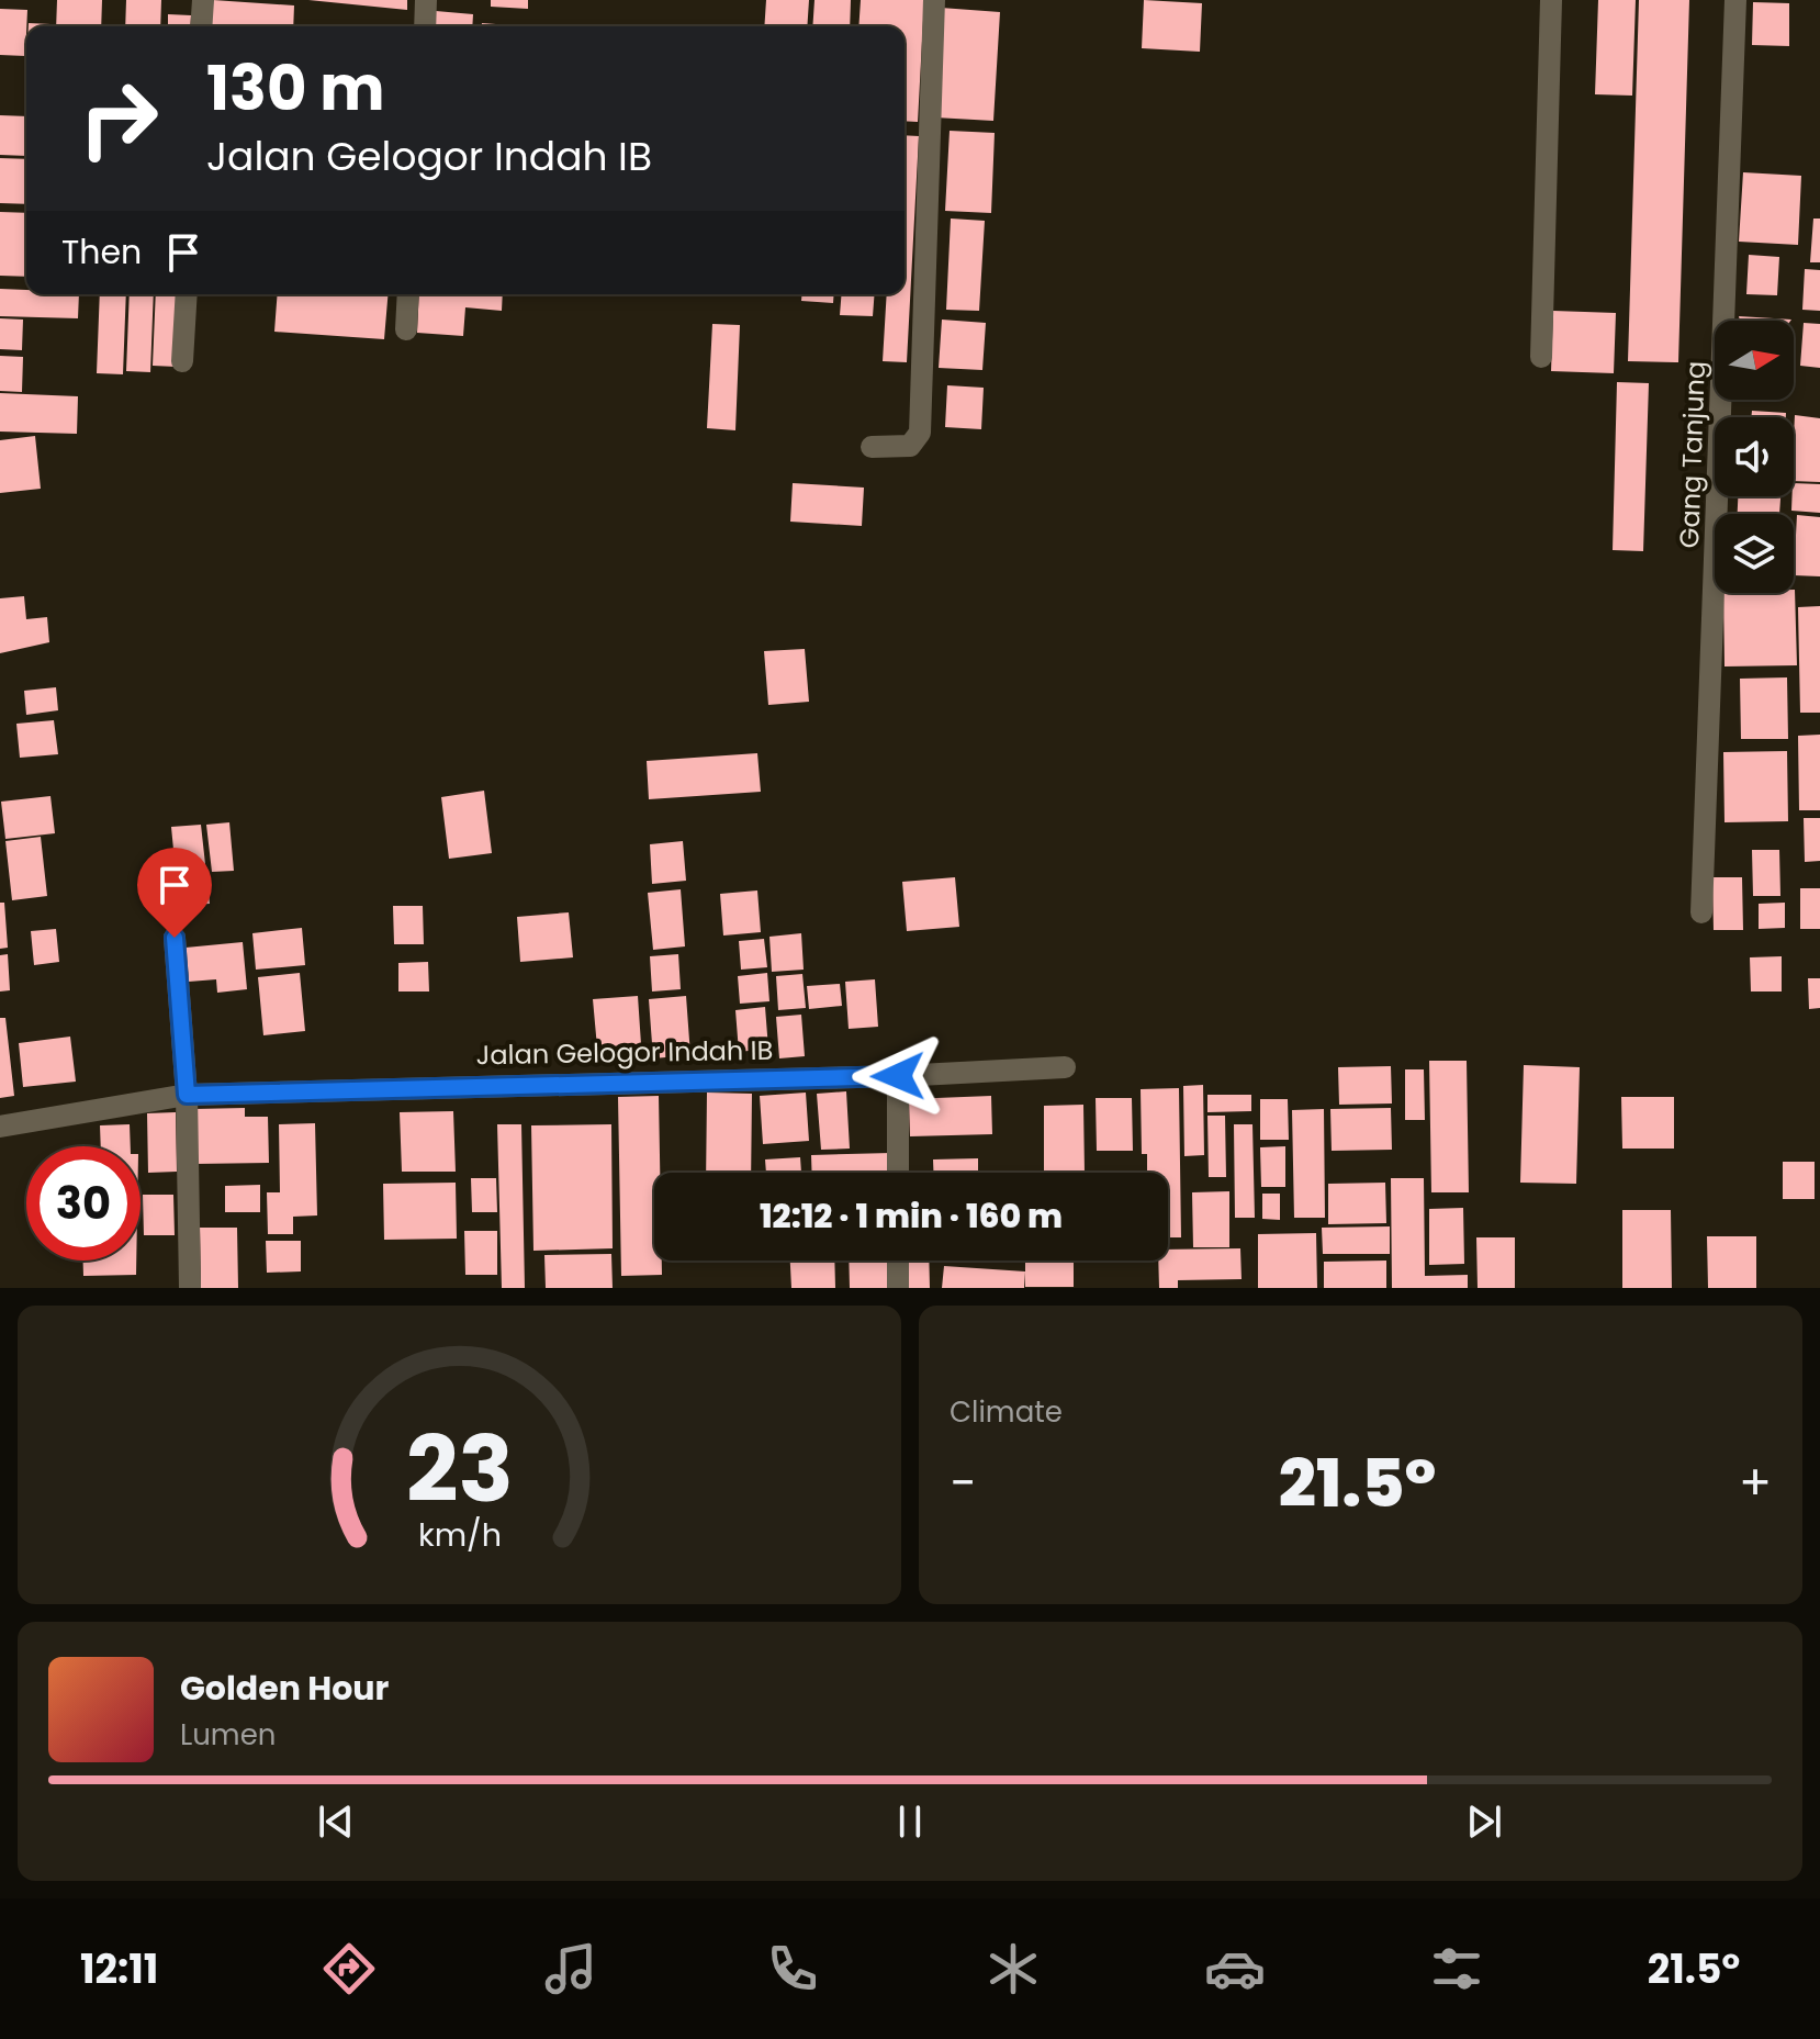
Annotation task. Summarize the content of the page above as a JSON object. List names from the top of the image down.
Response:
{
  "streets": {
    "street": ["Gang Tanjung", "Jalan Gelogor Indah IB"]
  },
  "north": "right",
  "page": {
    "turn": ["130 m", "Jalan Gelogor Indah IB"],
    "then": "Then",
    "limit": "30",
    "trip": "12:12 · 1 min · 160 m",
    "tile": "Climate",
    "heat": ["−", "21.5°", "+"],
    "song": ["Golden Hour", "Lumen"],
    "tabs": ["12:11", "21.5°"],
    "gauge": ["23", "km/h"]
  }
}
